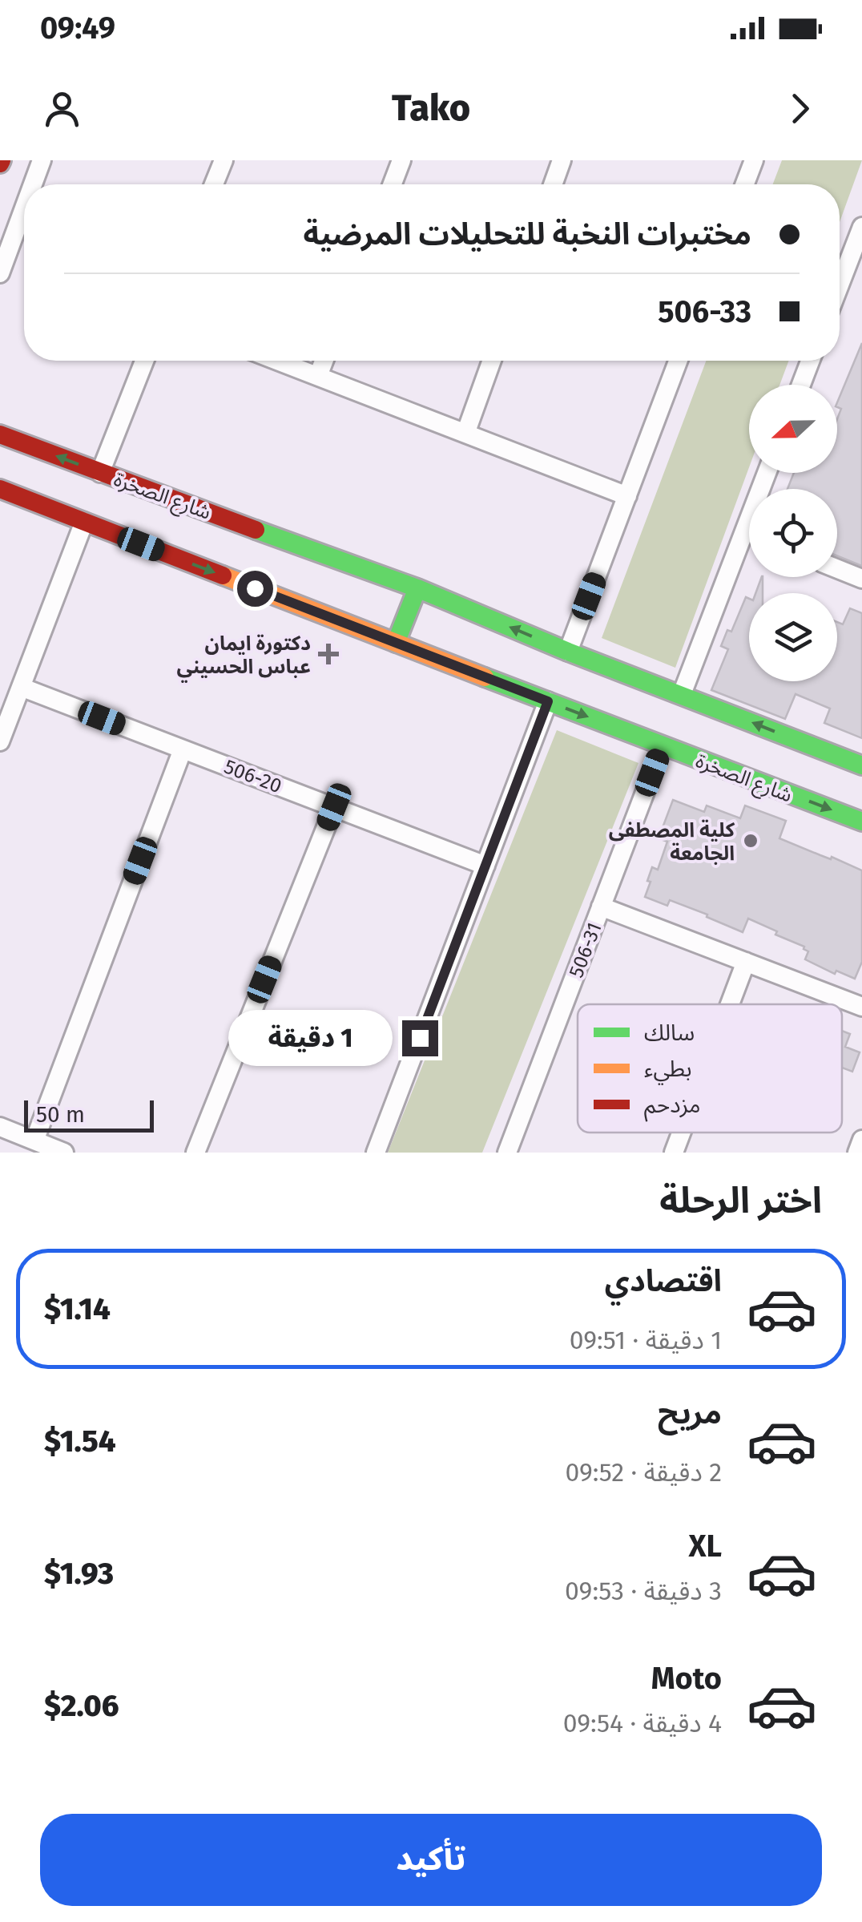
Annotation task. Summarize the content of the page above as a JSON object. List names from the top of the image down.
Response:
{
  "streets": {
    "street": ["شارع الصخرة", "506-20", "506-31"]
  },
  "crossings": [
    ["شارع الصخرة", "506-31"]
  ],
  "places": {
    "health": ["دكتورة ايمان عباس الحسيني"],
    "other": ["كلية المصطفى الجامعة"]
  },
  "legend": ["سالك", "بطيء", "مزدحم"],
  "scale_bar": "50 m",
  "north": "left",
  "page": {
    "status": "09:49",
    "header": "Tako",
    "banner": ["مختبرات النخبة للتحليلات المرضية", "506-33"],
    "bubble": "1 دقيقة",
    "scale": "50 m",
    "heading": "اختر الرحلة",
    "list": [
      {
        "name": "اقتصادي",
        "note": "1 دقيقة · 09:51",
        "value": "$1.14"
      },
      {
        "name": "مريح",
        "note": "2 دقيقة · 09:52",
        "value": "$1.54"
      },
      {
        "name": "XL",
        "note": "3 دقيقة · 09:53",
        "value": "$1.93"
      },
      {
        "name": "Moto",
        "note": "4 دقيقة · 09:54",
        "value": "$2.06"
      }
    ],
    "buttons": "تأكيد"
  }
}
